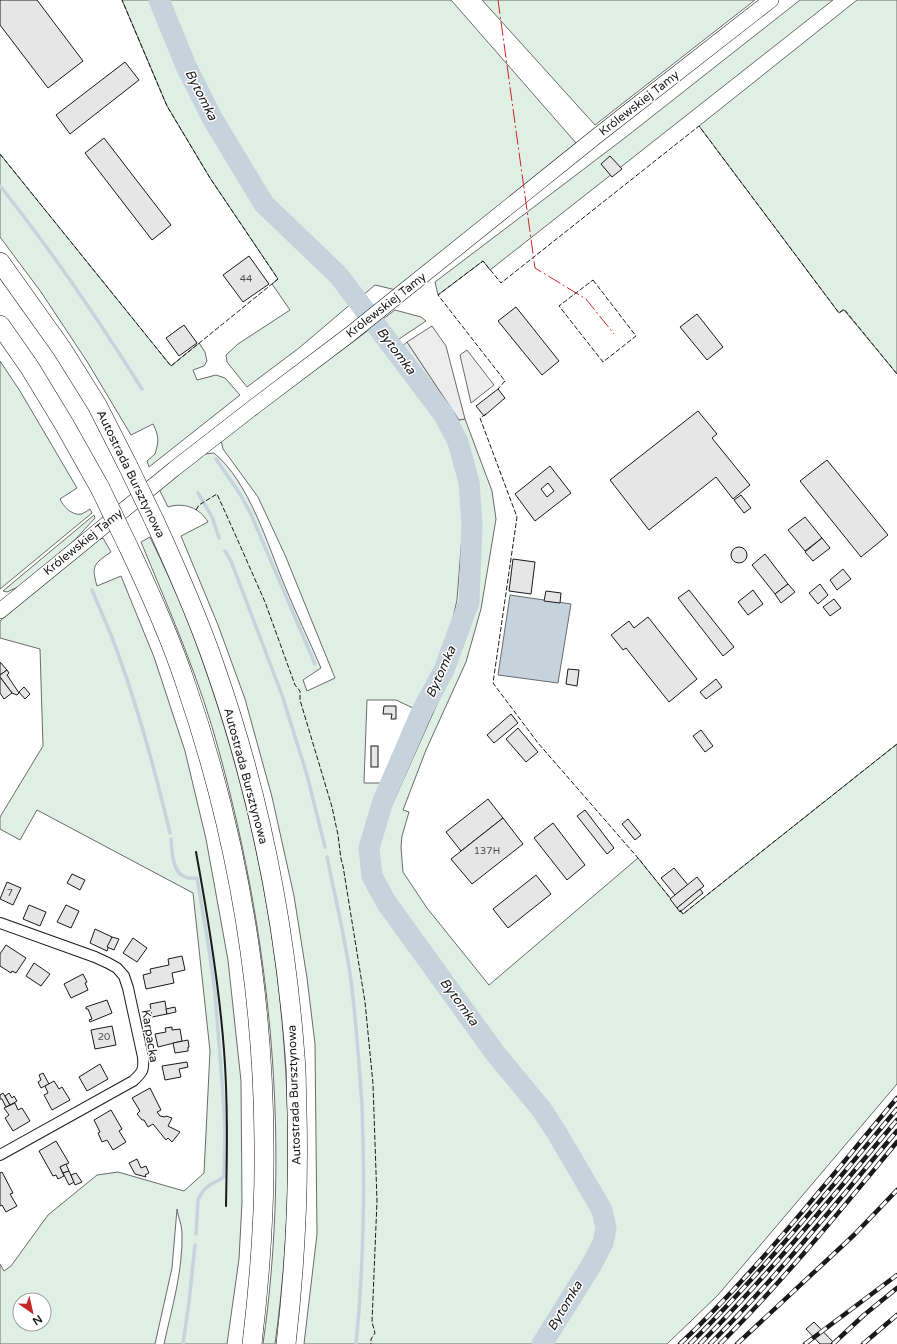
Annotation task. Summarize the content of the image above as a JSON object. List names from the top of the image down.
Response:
{
  "streets": {
    "highway": ["Autostrada Bursztynowa"],
    "street": ["Królewskiej Tamy", "Karpacka"]
  },
  "water": ["Bytomka"],
  "house_numbers": [
    "44",
    "137H",
    "7",
    "20"
  ],
  "north": "bottom right"
}
